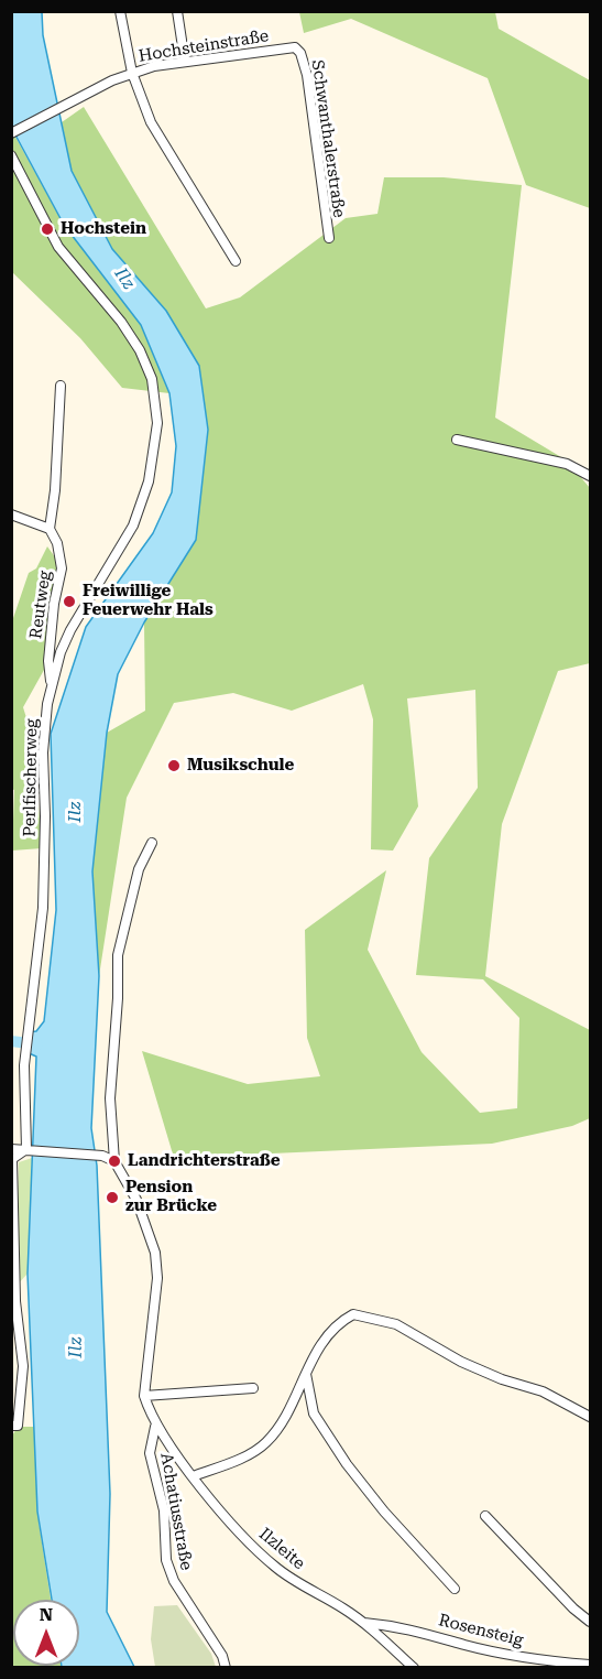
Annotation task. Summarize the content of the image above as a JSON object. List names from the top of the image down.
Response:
{
  "streets": {
    "street": [
      "Hochsteinstraße",
      "Schwanthalerstraße",
      "Reutweg",
      "Perlfischerweg",
      "Achatiusstraße",
      "Ilzleite",
      "Rosensteig"
    ]
  },
  "crossings": [
    ["Hochsteinstraße", "Schwanthalerstraße"],
    ["Reutweg", "Perlfischerweg"],
    ["Achatiusstraße", "Ilzleite"],
    ["Ilzleite", "Rosensteig"]
  ],
  "water": ["Ilz"],
  "places": [
    "Hochstein",
    "Freiwillige Feuerwehr Hals",
    "Musikschule",
    "Landrichterstraße",
    "Pension zur Brücke"
  ],
  "north": "top"
}
